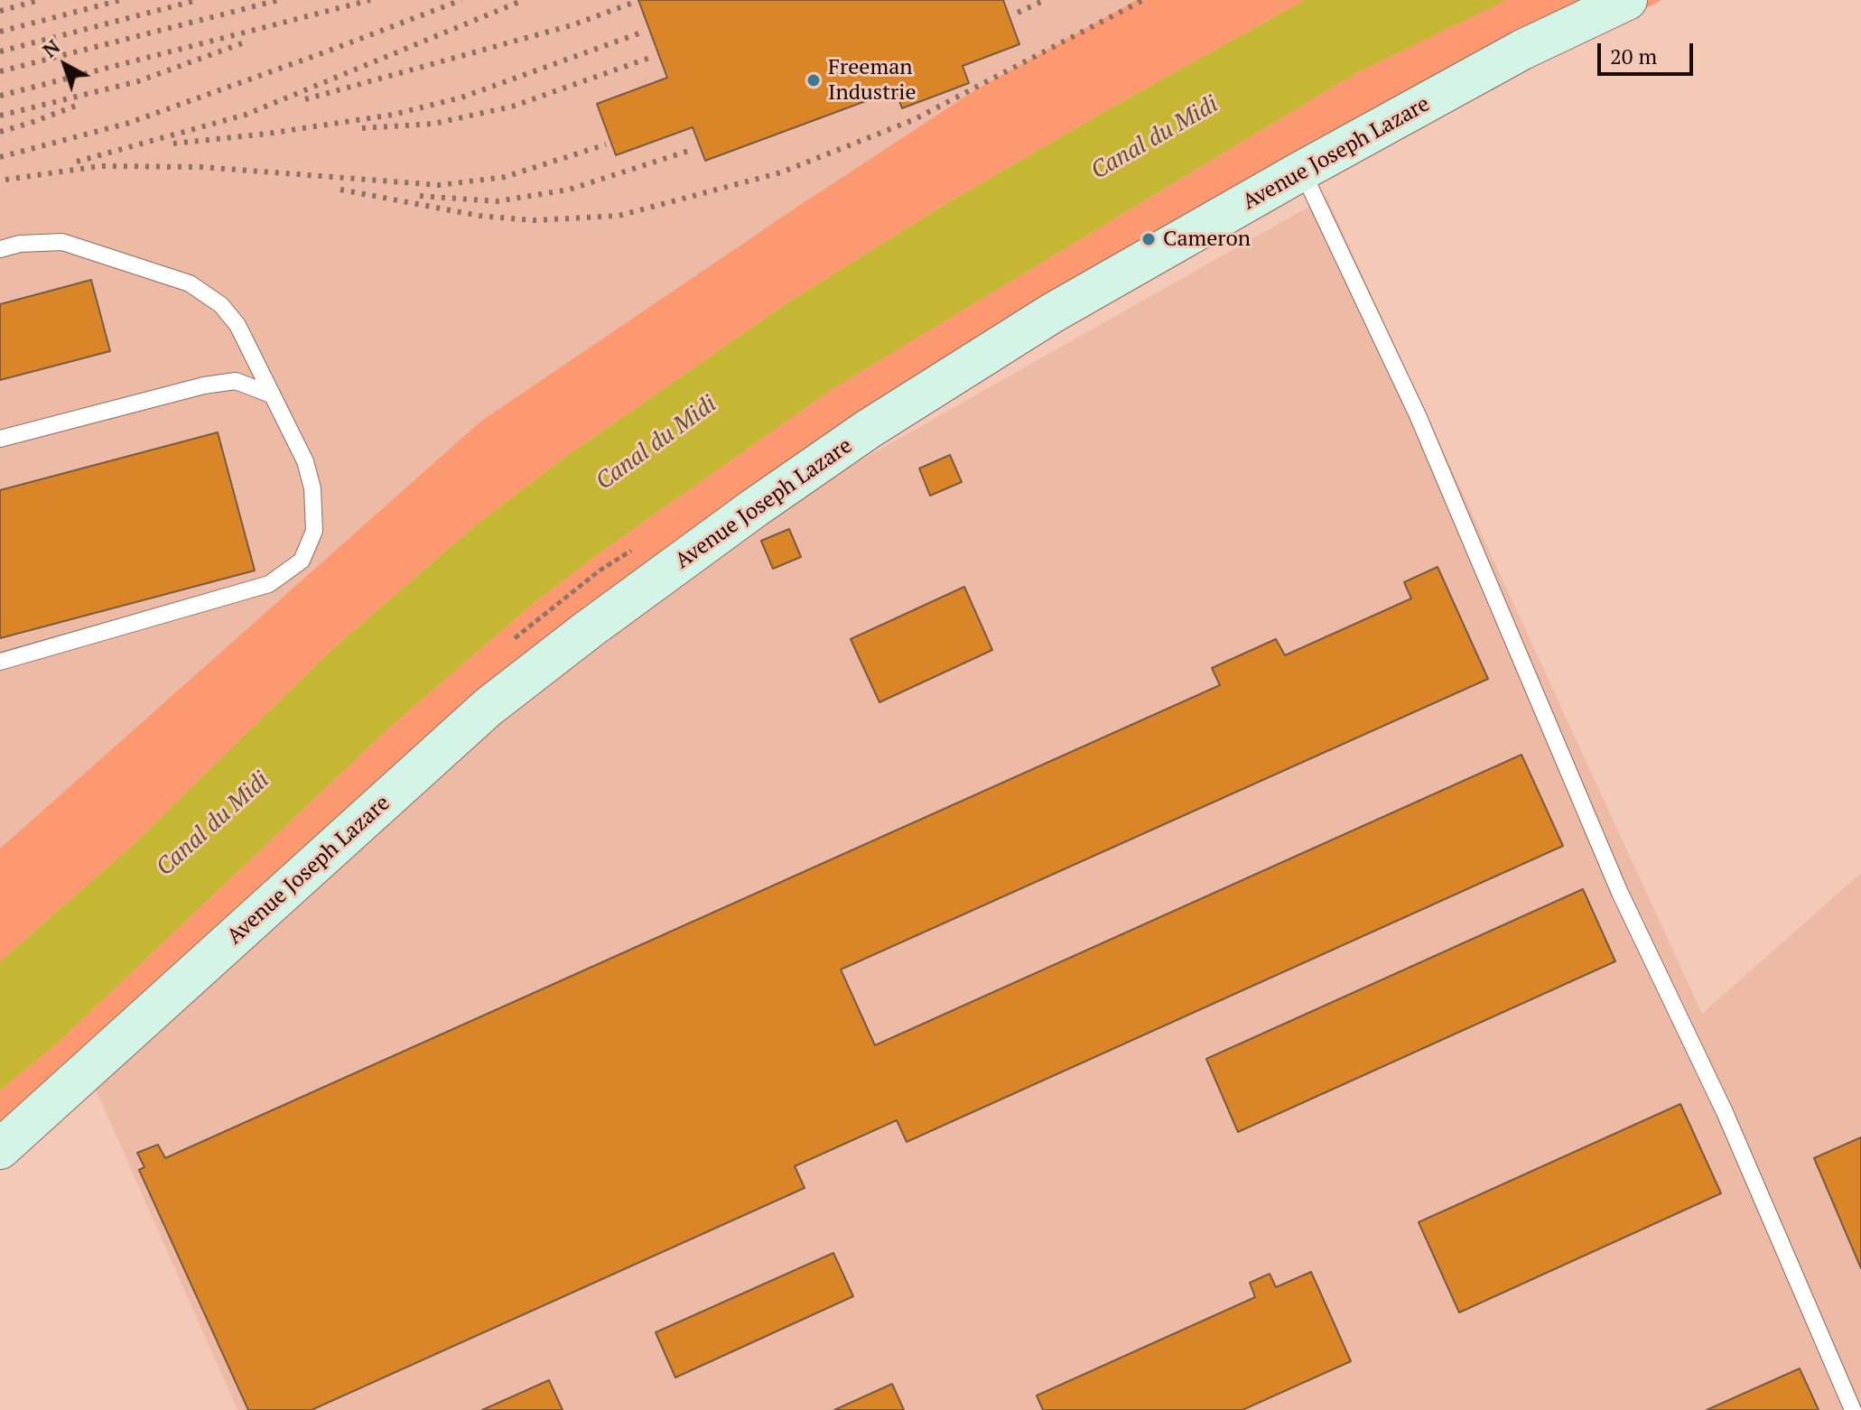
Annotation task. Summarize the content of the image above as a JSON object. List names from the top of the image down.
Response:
{
  "streets": {
    "main road": ["Avenue Joseph Lazare"]
  },
  "water": ["Canal du Midi"],
  "places": ["Freeman Industrie", "Cameron"],
  "scale_bar": "20 m",
  "north": "top left"
}
